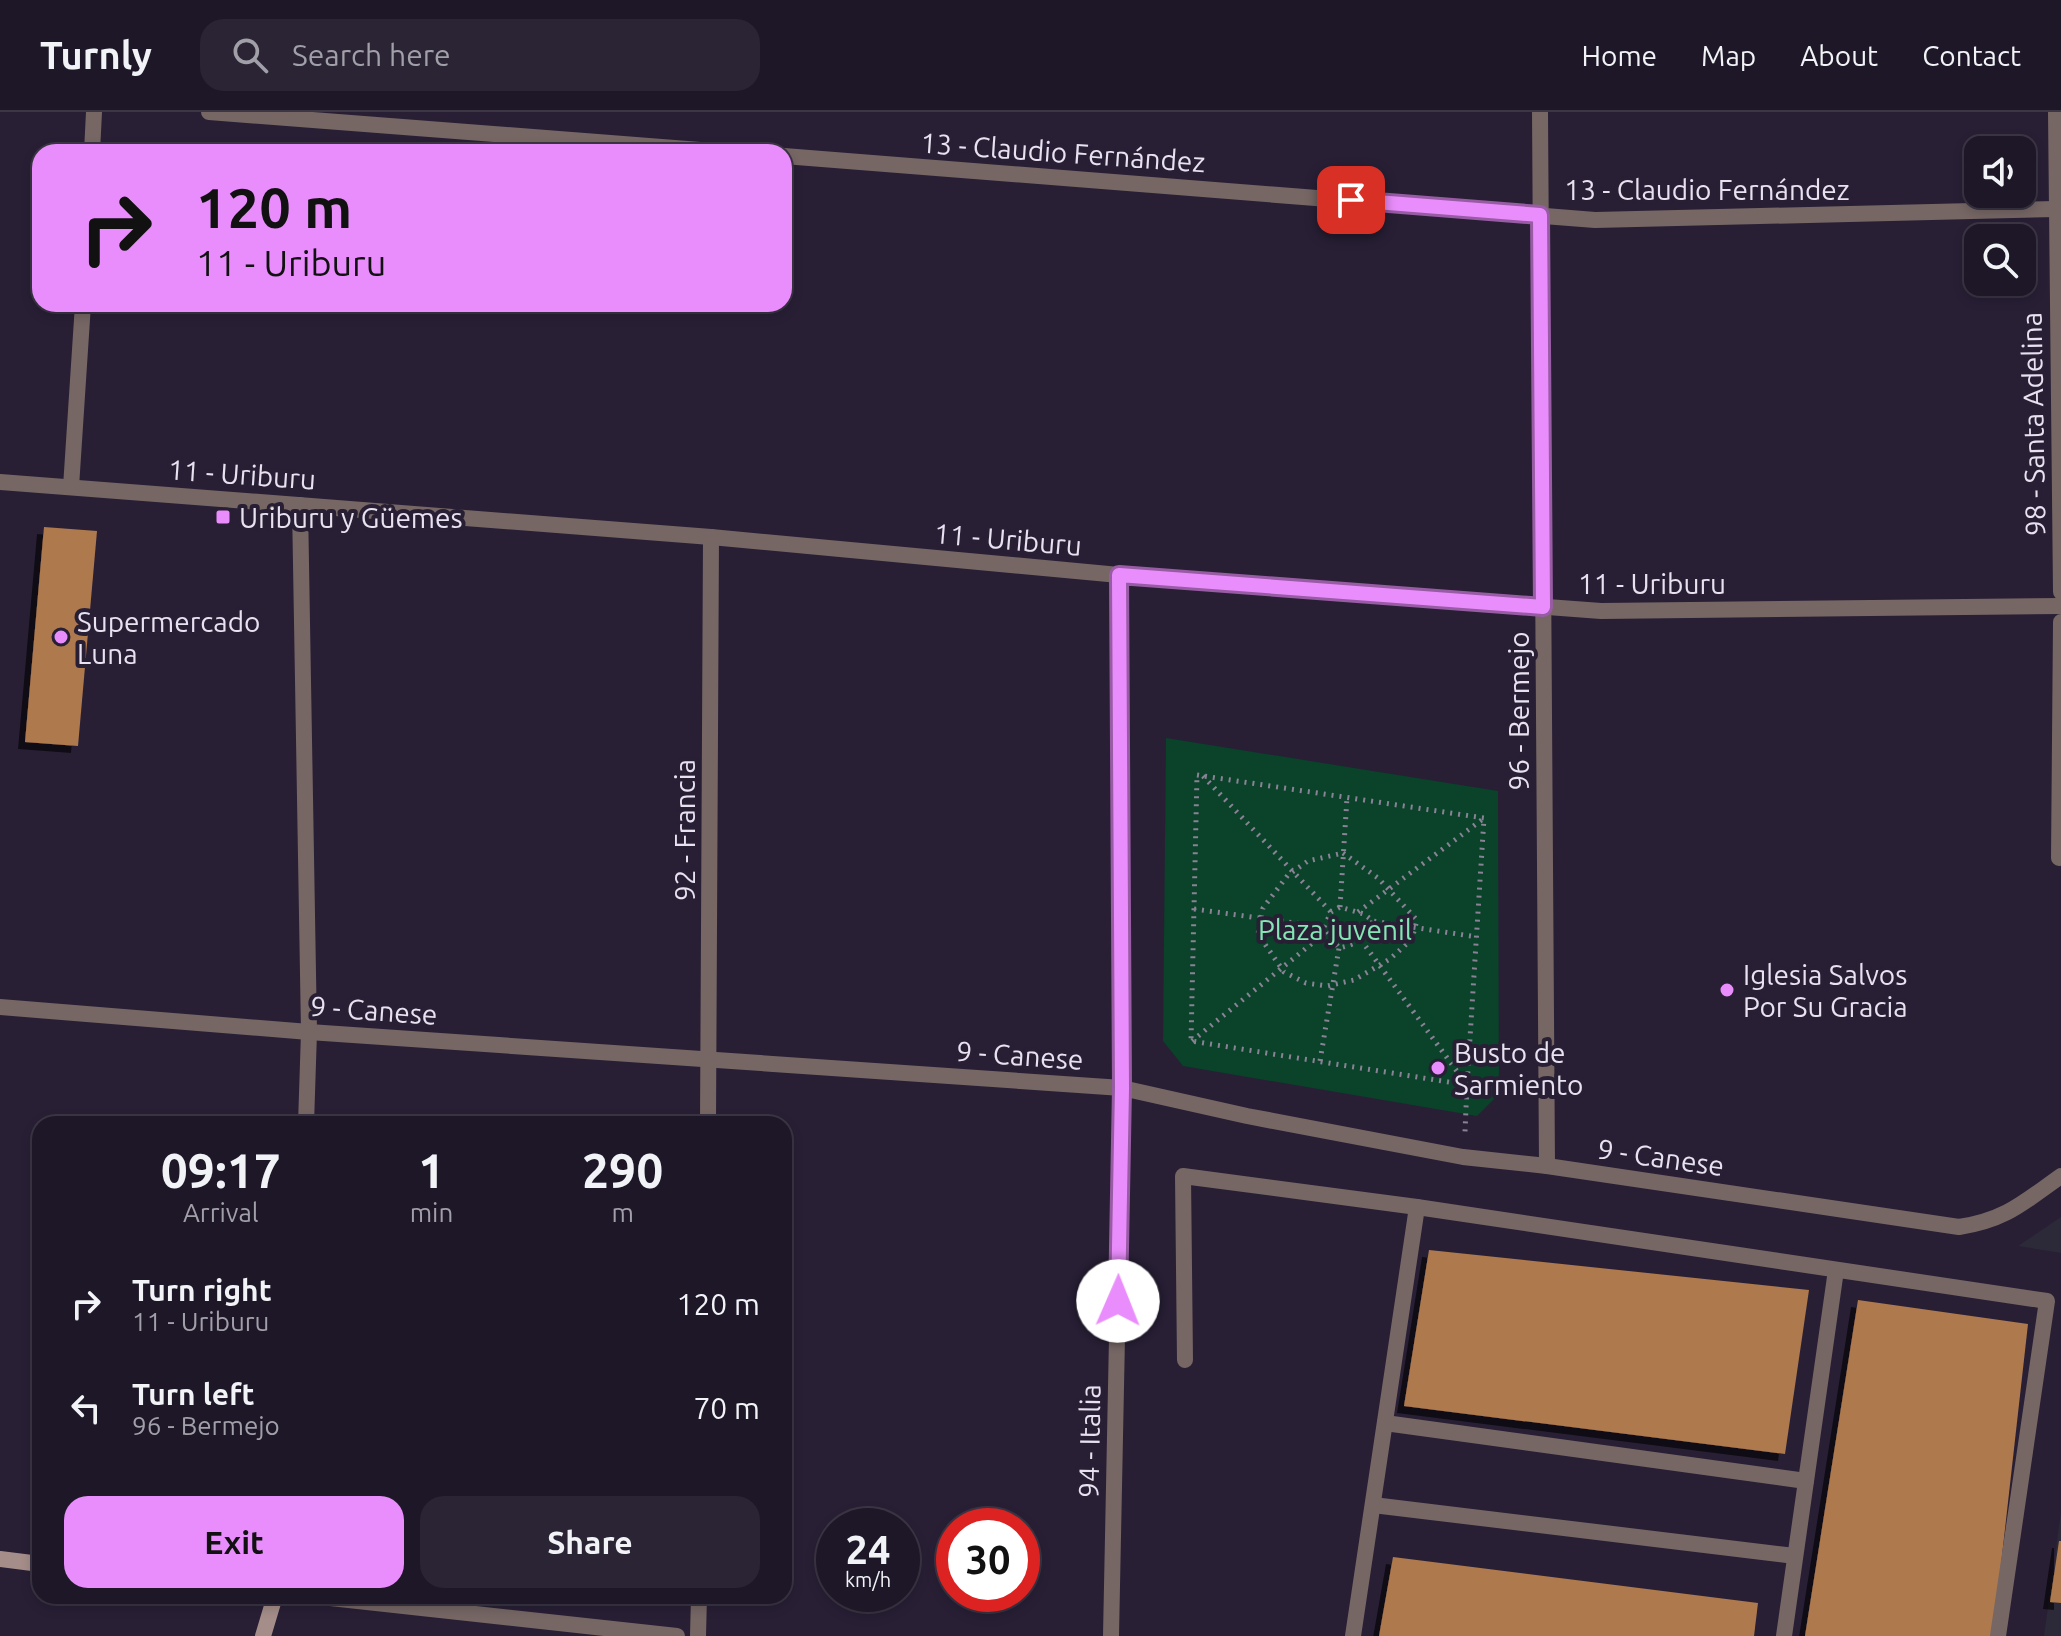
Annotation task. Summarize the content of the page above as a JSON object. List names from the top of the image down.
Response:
{
  "streets": {
    "street": [
      "13 - Claudio Fernández",
      "98 - Santa Adelina",
      "11 - Uriburu",
      "96 - Bermejo",
      "92 - Francia",
      "9 - Canese",
      "94 - Italia"
    ]
  },
  "crossings": [
    ["13 - Claudio Fernández", "98 - Santa Adelina"],
    ["13 - Claudio Fernández", "96 - Bermejo"],
    ["11 - Uriburu", "96 - Bermejo"],
    ["11 - Uriburu", "92 - Francia"],
    ["11 - Uriburu", "94 - Italia"],
    ["96 - Bermejo", "9 - Canese"],
    ["92 - Francia", "9 - Canese"],
    ["9 - Canese", "94 - Italia"]
  ],
  "parks": ["Plaza juvenil"],
  "places": {
    "transit": ["Uriburu y Güemes"],
    "other": ["Supermercado Luna", "Iglesia Salvos Por Su Gracia", "Busto de Sarmiento"]
  },
  "page": {
    "header": "Turnly",
    "search": "Search here",
    "nav": [
      "Home",
      "Map",
      "About",
      "Contact"
    ],
    "turn": ["120 m", "11 - Uriburu"],
    "eta": [
      "09:17",
      "Arrival",
      "1",
      "min",
      "290",
      "m"
    ],
    "list": [
      {
        "name": "Turn right",
        "note": "11 - Uriburu",
        "value": "120 m"
      },
      {
        "name": "Turn left",
        "note": "96 - Bermejo",
        "value": "70 m"
      }
    ],
    "buttons": ["Exit", "Share"],
    "speed": "24 km/h",
    "limit": "30"
  }
}
